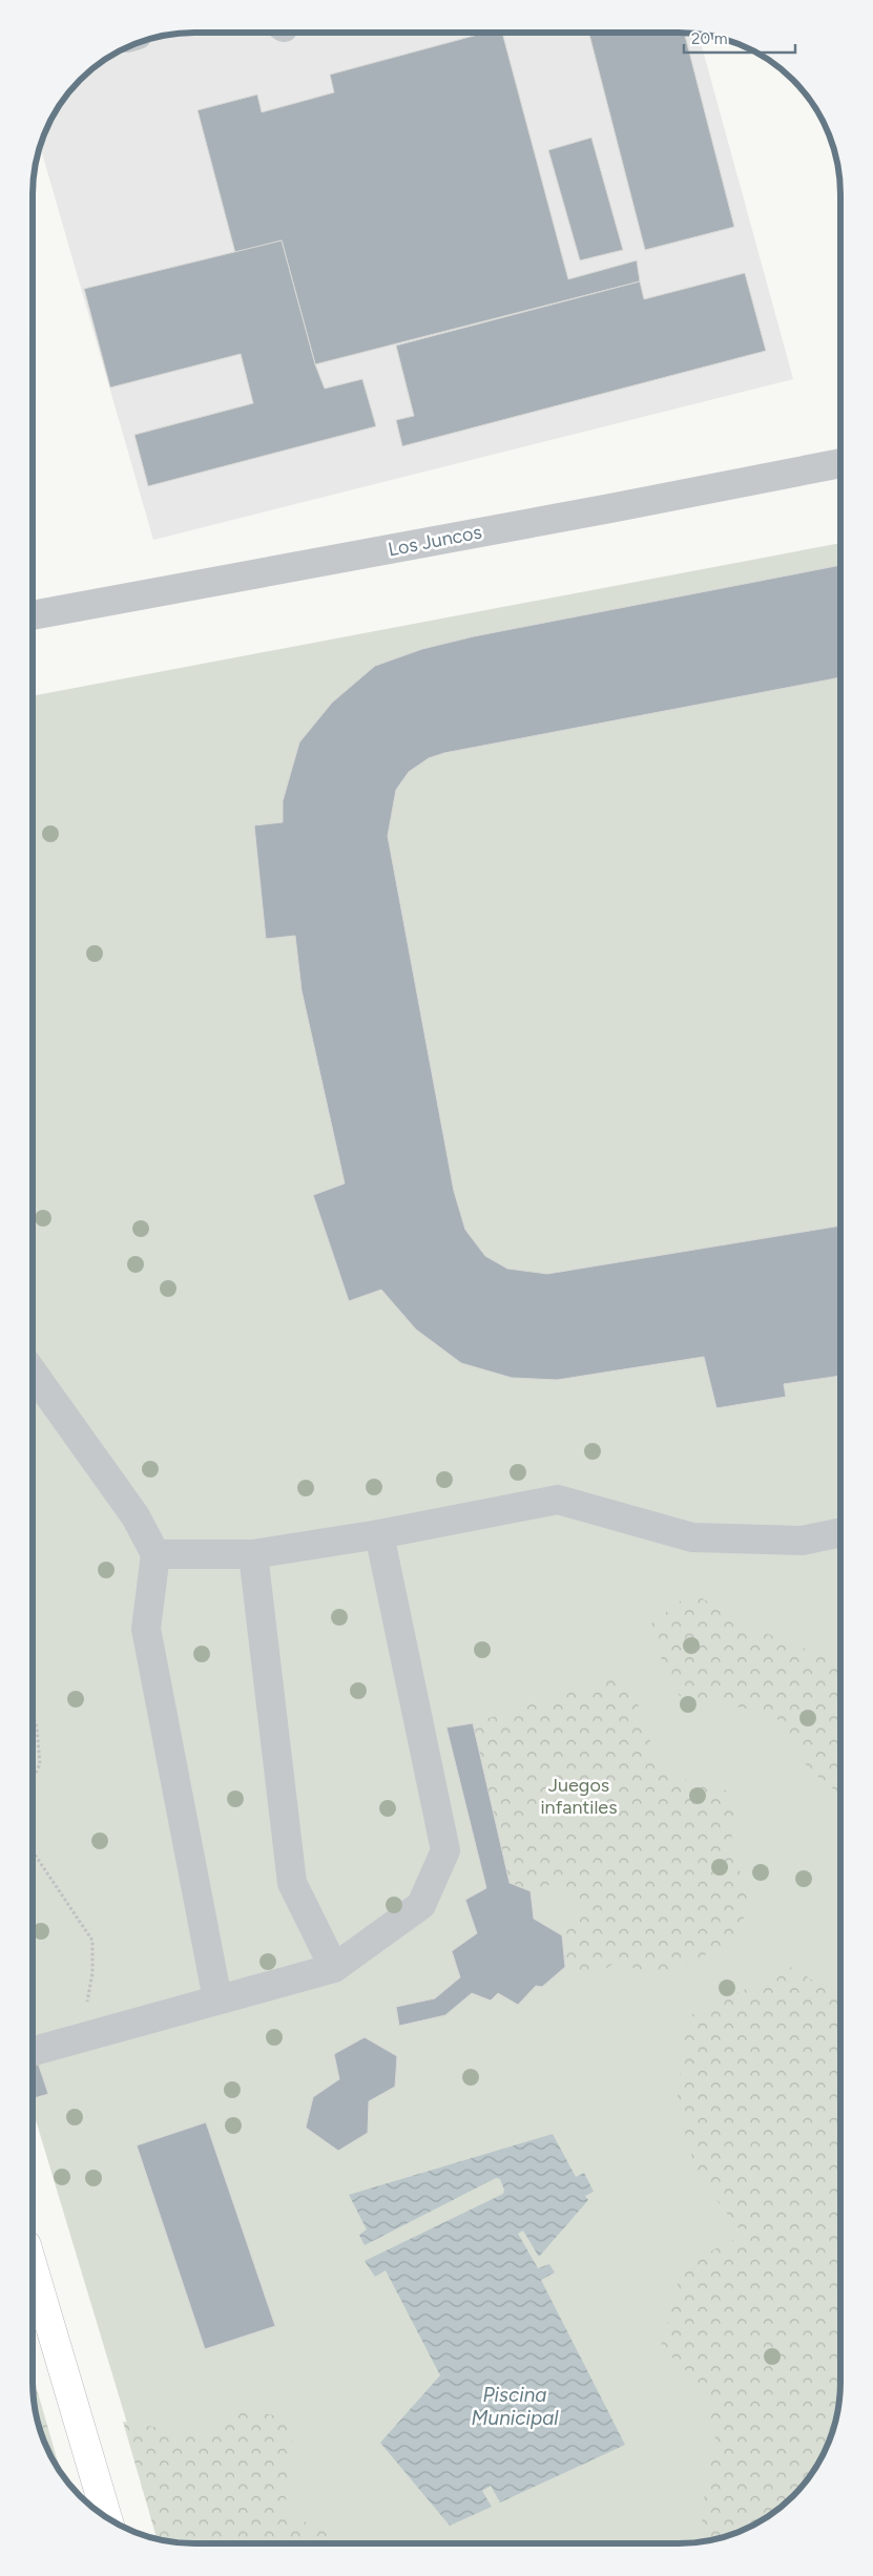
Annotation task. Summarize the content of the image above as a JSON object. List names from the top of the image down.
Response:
{
  "streets": {
    "street": ["Los Juncos"]
  },
  "water": ["Piscina Municipal"],
  "parks": ["Juegos infantiles"],
  "scale_bar": "20 m"
}
